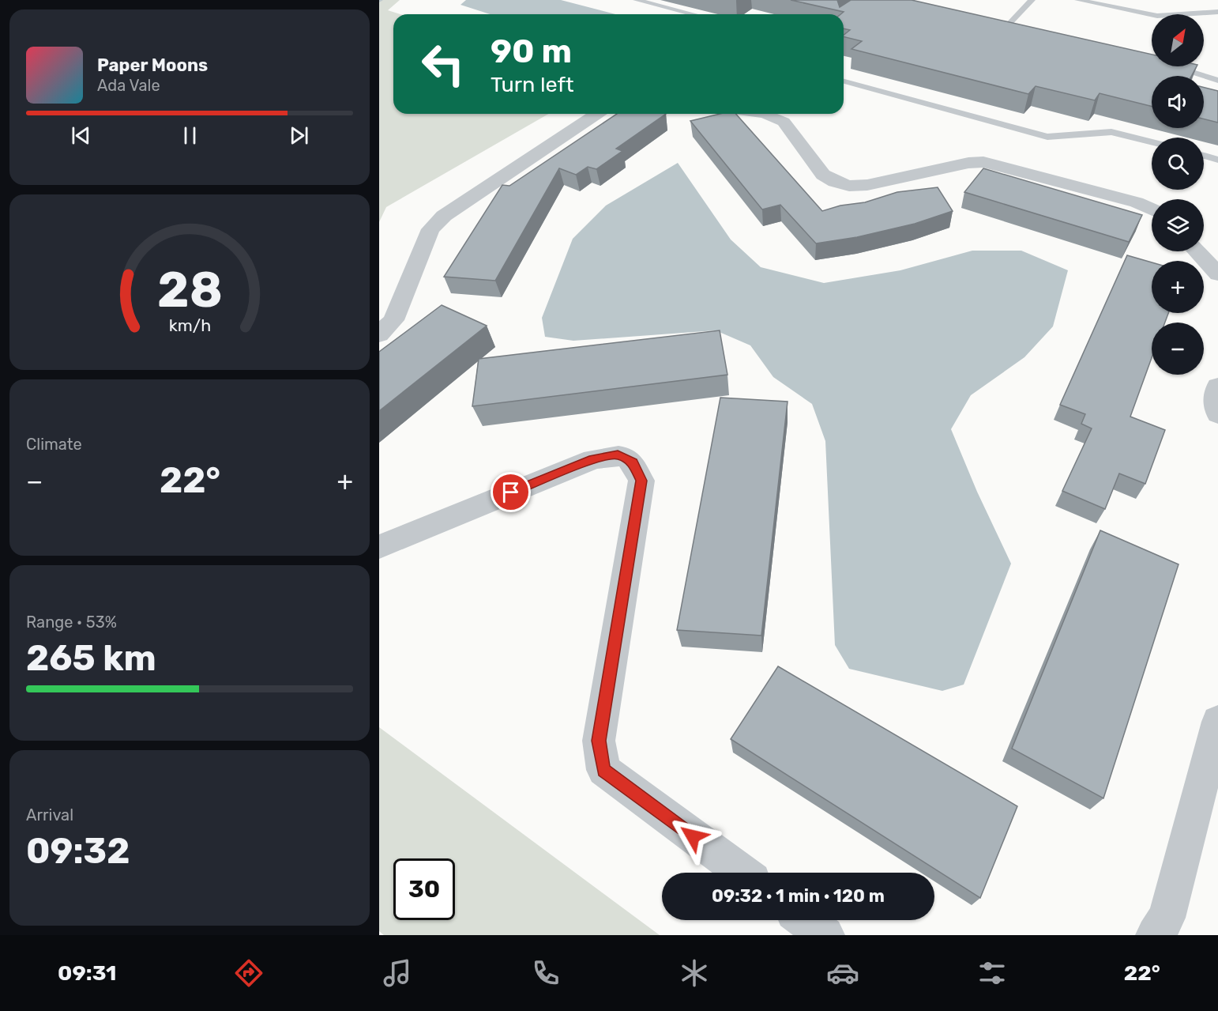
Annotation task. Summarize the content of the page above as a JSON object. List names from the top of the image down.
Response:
{
  "north": "top right",
  "page": {
    "map_buttons": ["+", "−"],
    "turn": ["90 m", "Turn left"],
    "song": ["Paper Moons", "Ada Vale"],
    "tile": [
      "Climate",
      ["Range · 53%", "265 km"],
      ["Arrival", "09:32"]
    ],
    "heat": ["−", "22°", "+"],
    "limit": "30",
    "trip": "09:32 · 1 min · 120 m",
    "tabs": ["09:31", "22°"],
    "gauge": ["28", "km/h"]
  }
}
